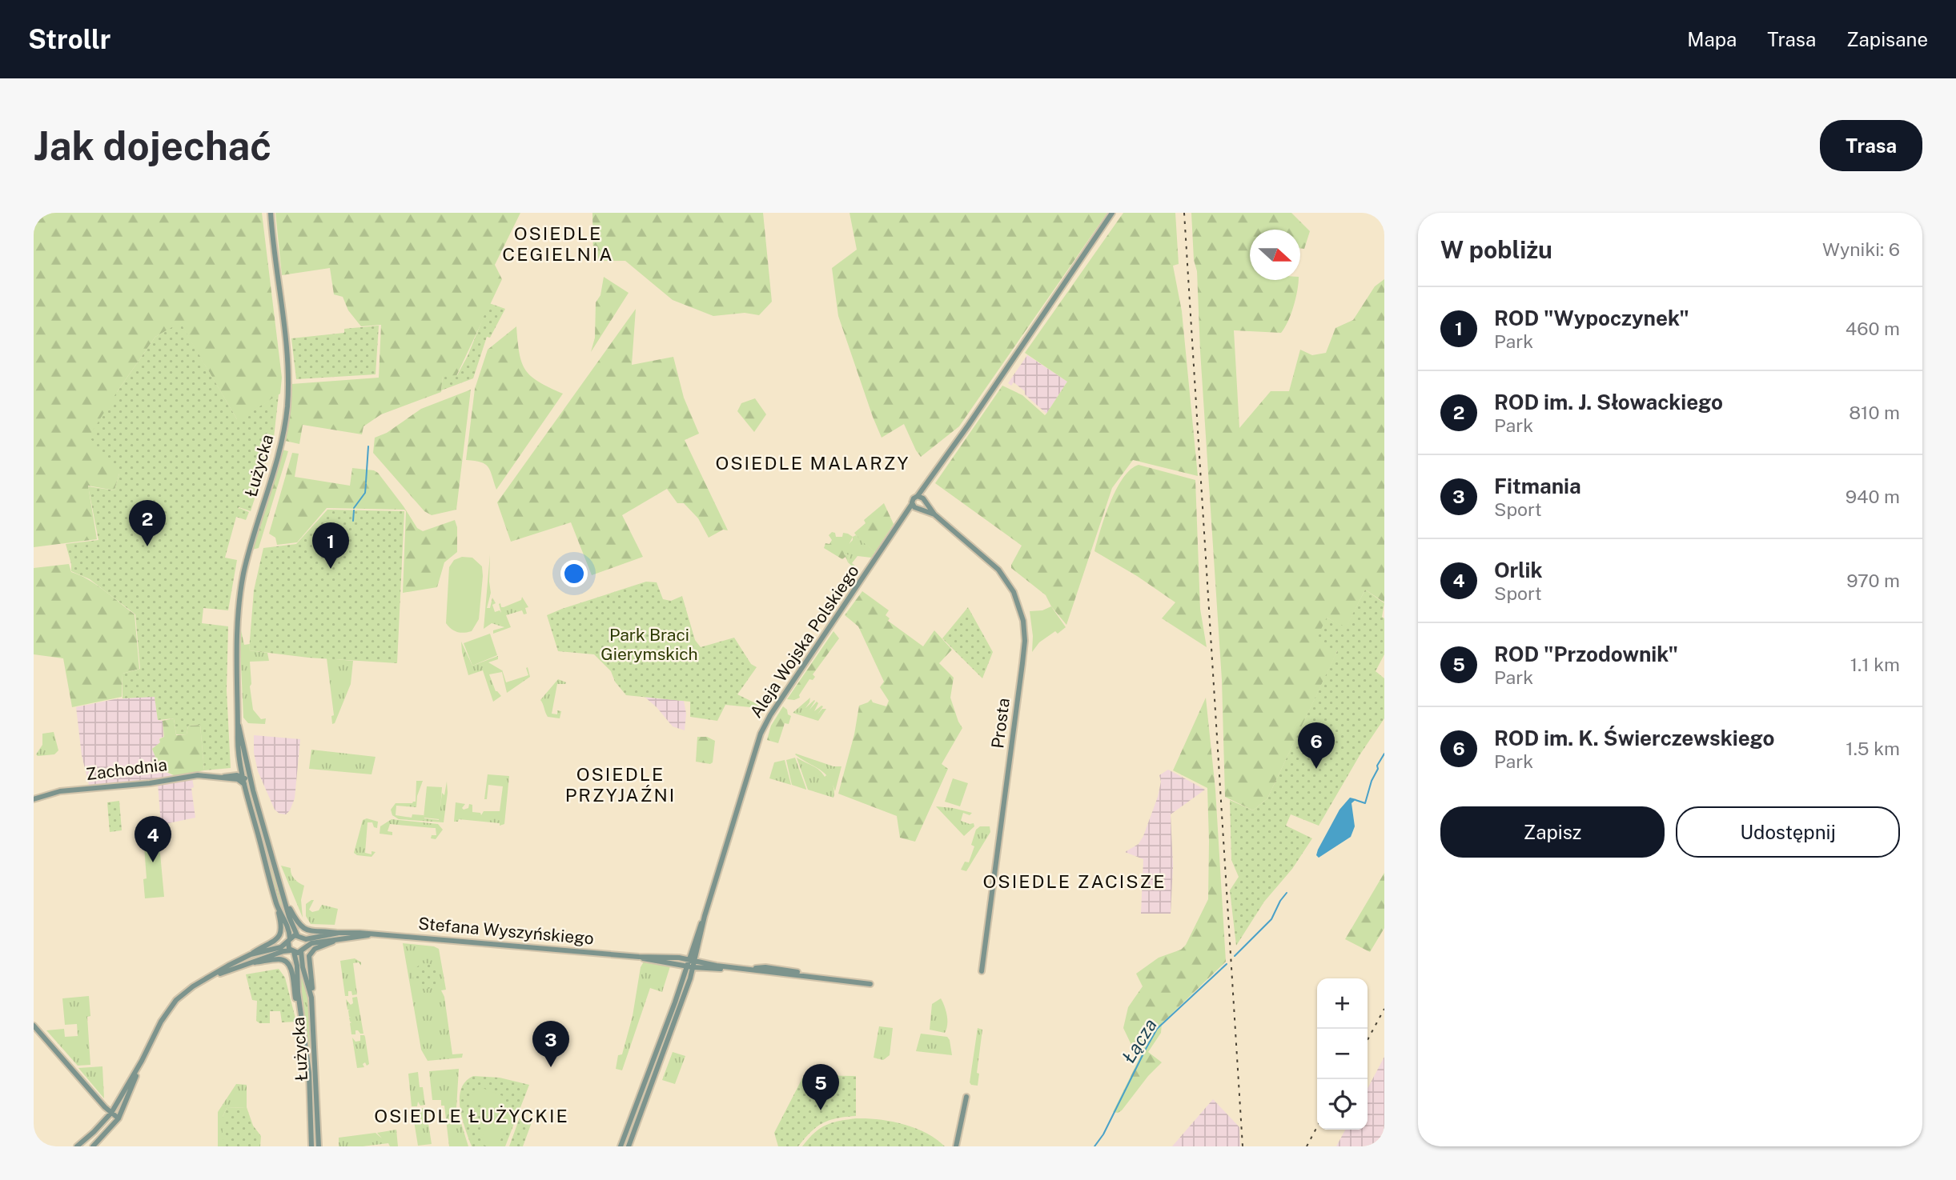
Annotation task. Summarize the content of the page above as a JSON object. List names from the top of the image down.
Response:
{
  "streets": {
    "main road": [
      "Łużycka",
      "Aleja Wojska Polskiego",
      "Prosta",
      "Zachodnia",
      "Stefana Wyszyńskiego"
    ]
  },
  "crossings": [
    ["Łużycka", "Stefana Wyszyńskiego"],
    ["Aleja Wojska Polskiego", "Prosta"],
    ["Aleja Wojska Polskiego", "Stefana Wyszyńskiego"]
  ],
  "districts": [
    "OSIEDLE CEGIELNIA",
    "OSIEDLE MALARZY",
    "OSIEDLE PRZYJAŹNI",
    "OSIEDLE ZACISZE",
    "OSIEDLE ŁUŻYCKIE"
  ],
  "water": ["Łącza"],
  "parks": ["Park Braci Gierymskich"],
  "north": "right",
  "page": {
    "header": "Strollr",
    "nav": ["Mapa", "Trasa", "Zapisane"],
    "buttons": [
      "Trasa",
      ["Zapisz", "Udostępnij"]
    ],
    "title": "Jak dojechać",
    "heading": ["W pobliżu", "Wyniki: 6"],
    "list": [
      {
        "mark": "1",
        "name": "ROD \"Wypoczynek\"",
        "note": "Park",
        "value": "460 m"
      },
      {
        "mark": "2",
        "name": "ROD im. J. Słowackiego",
        "note": "Park",
        "value": "810 m"
      },
      {
        "mark": "3",
        "name": "Fitmania",
        "note": "Sport",
        "value": "940 m"
      },
      {
        "mark": "4",
        "name": "Orlik",
        "note": "Sport",
        "value": "970 m"
      },
      {
        "mark": "5",
        "name": "ROD \"Przodownik\"",
        "note": "Park",
        "value": "1.1 km"
      },
      {
        "mark": "6",
        "name": "ROD im. K. Świerczewskiego",
        "note": "Park",
        "value": "1.5 km"
      }
    ],
    "pins": [
      "2",
      "1",
      "6",
      "4",
      "3",
      "5"
    ],
    "map_buttons": ["+", "−"]
  }
}
